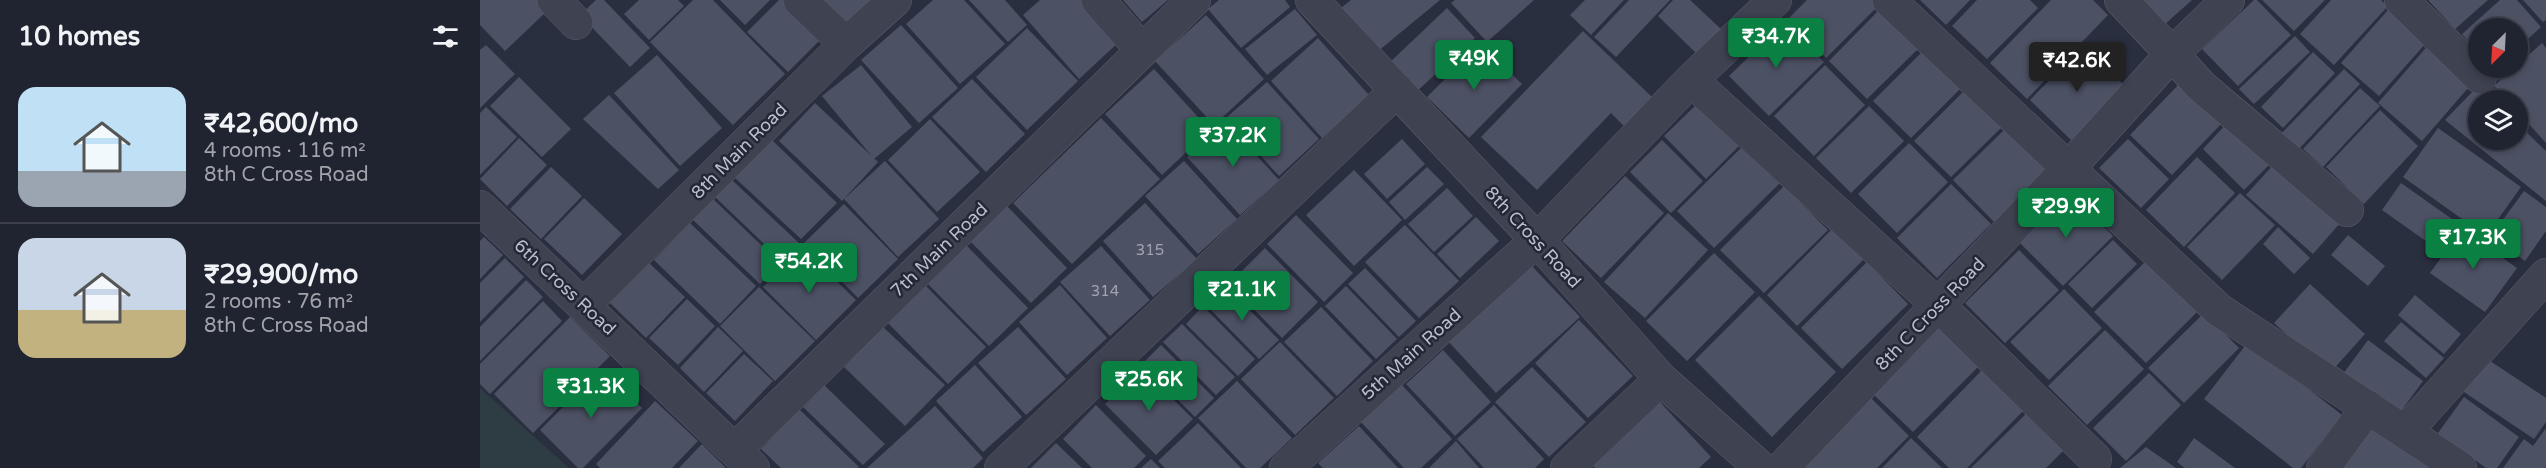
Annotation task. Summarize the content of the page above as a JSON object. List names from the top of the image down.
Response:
{
  "streets": {
    "street": [
      "8th Main Road",
      "8th Cross Road",
      "7th Main Road",
      "6th Cross Road",
      "8th C Cross Road",
      "5th Main Road"
    ]
  },
  "crossings": [
    ["8th Main Road", "6th Cross Road"],
    ["8th Cross Road", "5th Main Road"],
    ["7th Main Road", "6th Cross Road"]
  ],
  "house_numbers": ["315", "314"],
  "north": "bottom left",
  "page": {
    "heading": "10 homes",
    "price": [
      "₹34.7K",
      "₹49K",
      "₹42.6K",
      "₹37.2K",
      "₹29.9K",
      "₹17.3K",
      "₹54.2K",
      "₹21.1K",
      "₹25.6K",
      "₹31.3K"
    ],
    "list": [
      {
        "name": "₹42,600/mo",
        "note": "4 rooms · 116 m² · 8th C Cross Road"
      },
      {
        "name": "₹29,900/mo",
        "note": "2 rooms · 76 m² · 8th C Cross Road"
      }
    ]
  }
}
